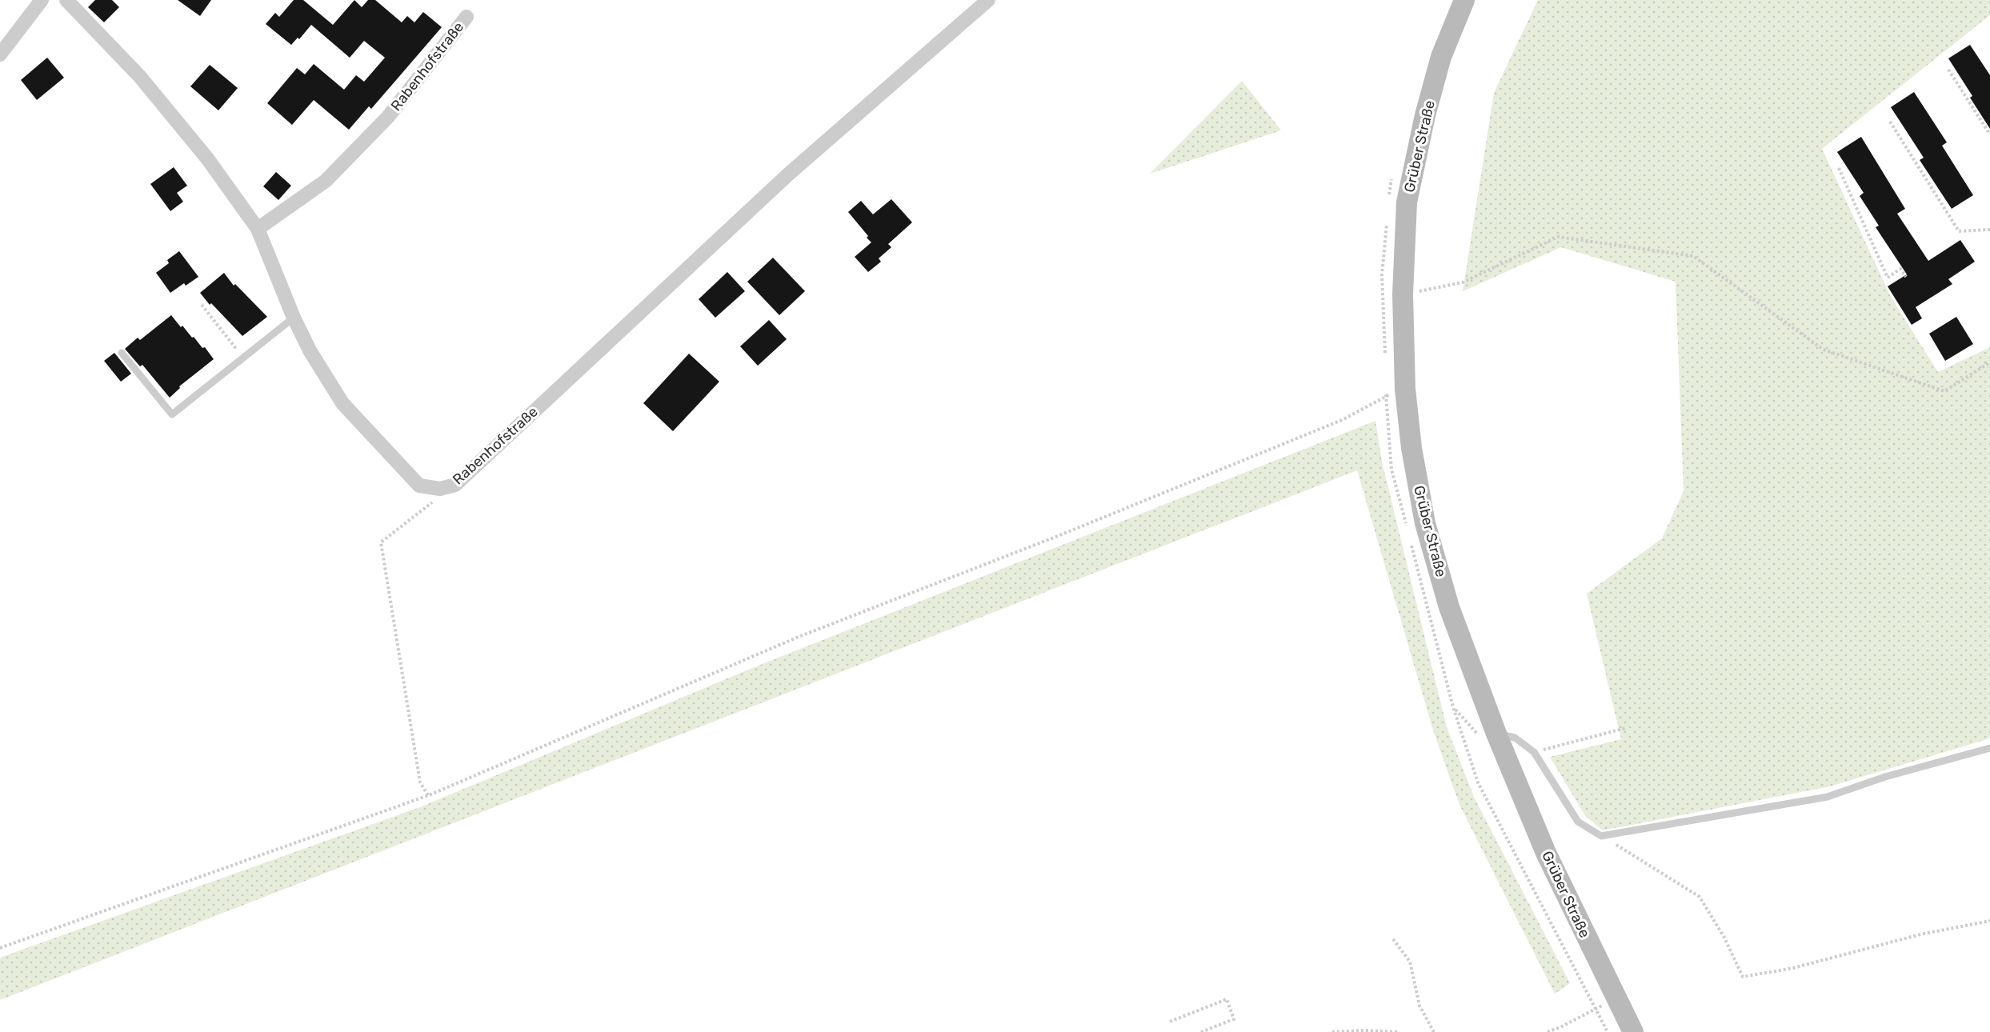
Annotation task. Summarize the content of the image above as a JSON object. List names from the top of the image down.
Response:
{
  "streets": {
    "street": ["Rabenhofstraße", "Grüber Straße"]
  }
}
